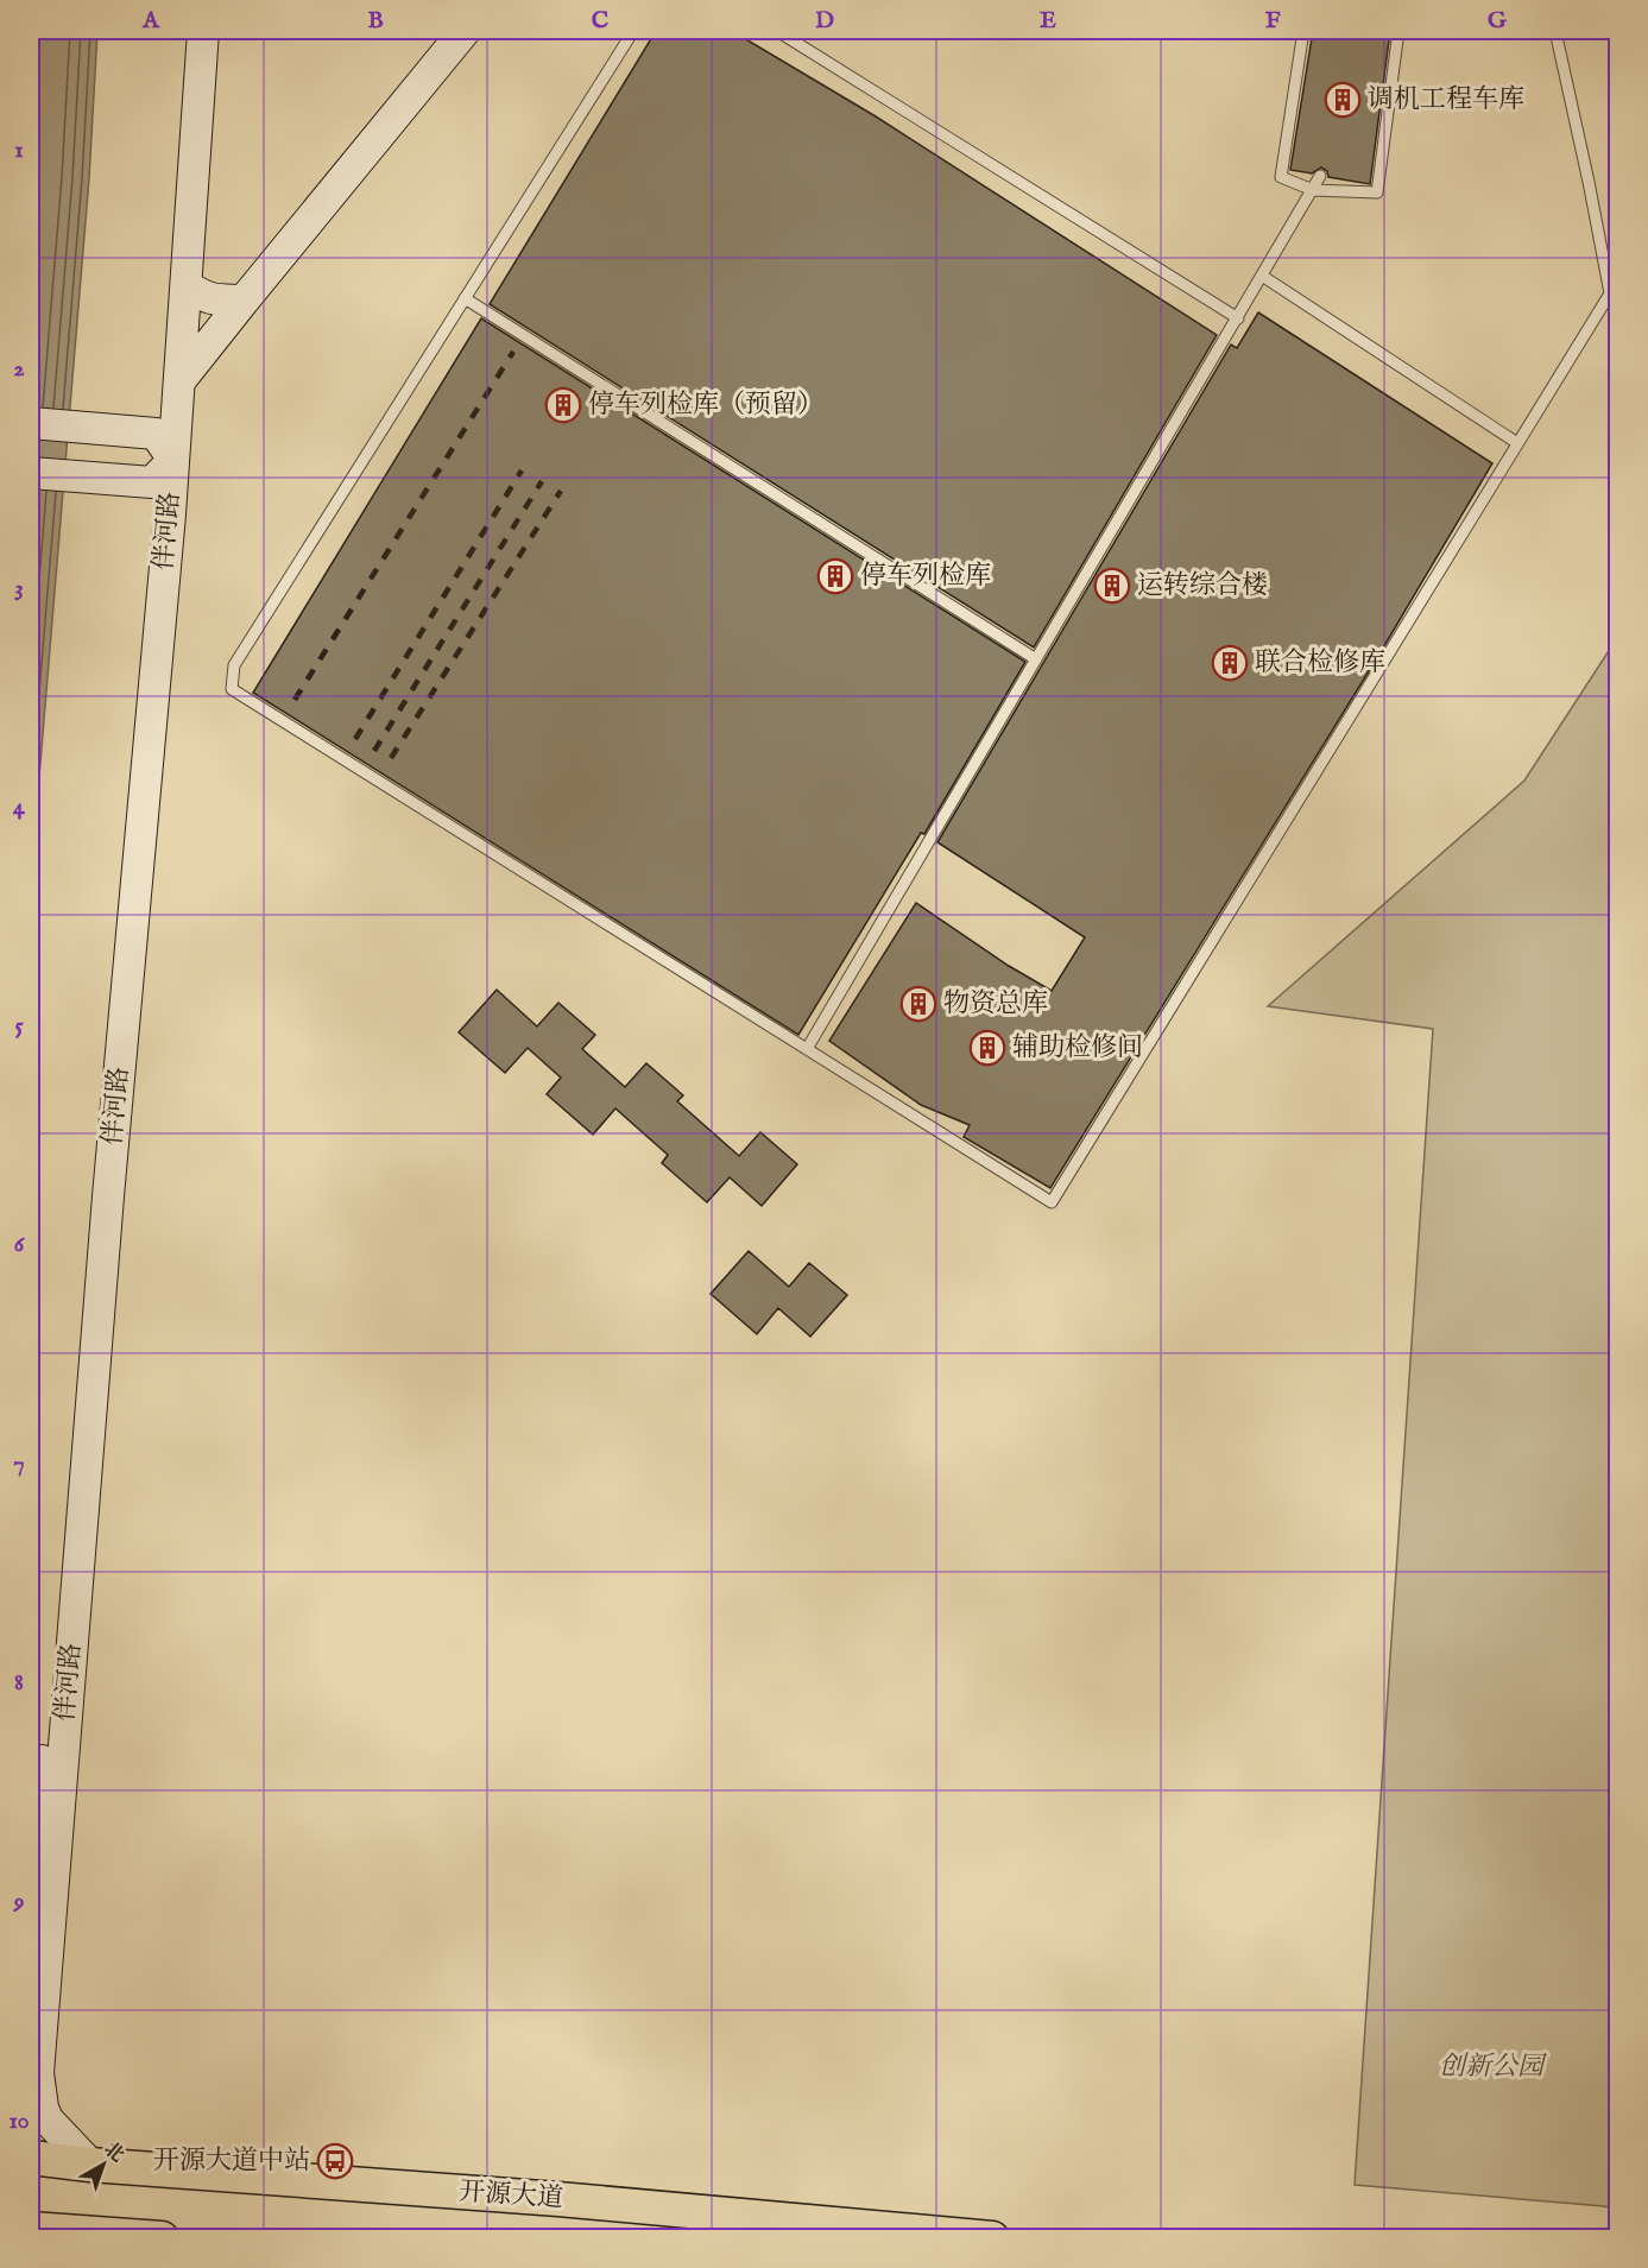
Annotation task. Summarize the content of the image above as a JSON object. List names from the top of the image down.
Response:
{
  "streets": {
    "main road": ["开源大道"],
    "street": ["伴河路"]
  },
  "crossings": [
    ["伴河路", "开源大道"]
  ],
  "parks": ["创新公园"],
  "places": {
    "building": [
      "调机工程车库",
      "停车列检库（预留）",
      "停车列检库",
      "运转综合楼",
      "联合检修库",
      "物资总库",
      "辅助检修间"
    ],
    "bus stop": ["开源大道中站"]
  },
  "north": "top right",
  "grid": {
    "columns": [
      "A",
      "B",
      "C",
      "D",
      "E",
      "F",
      "G"
    ],
    "rows": [
      "1",
      "2",
      "3",
      "4",
      "5",
      "6",
      "7",
      "8",
      "9",
      "10"
    ]
  }
}
